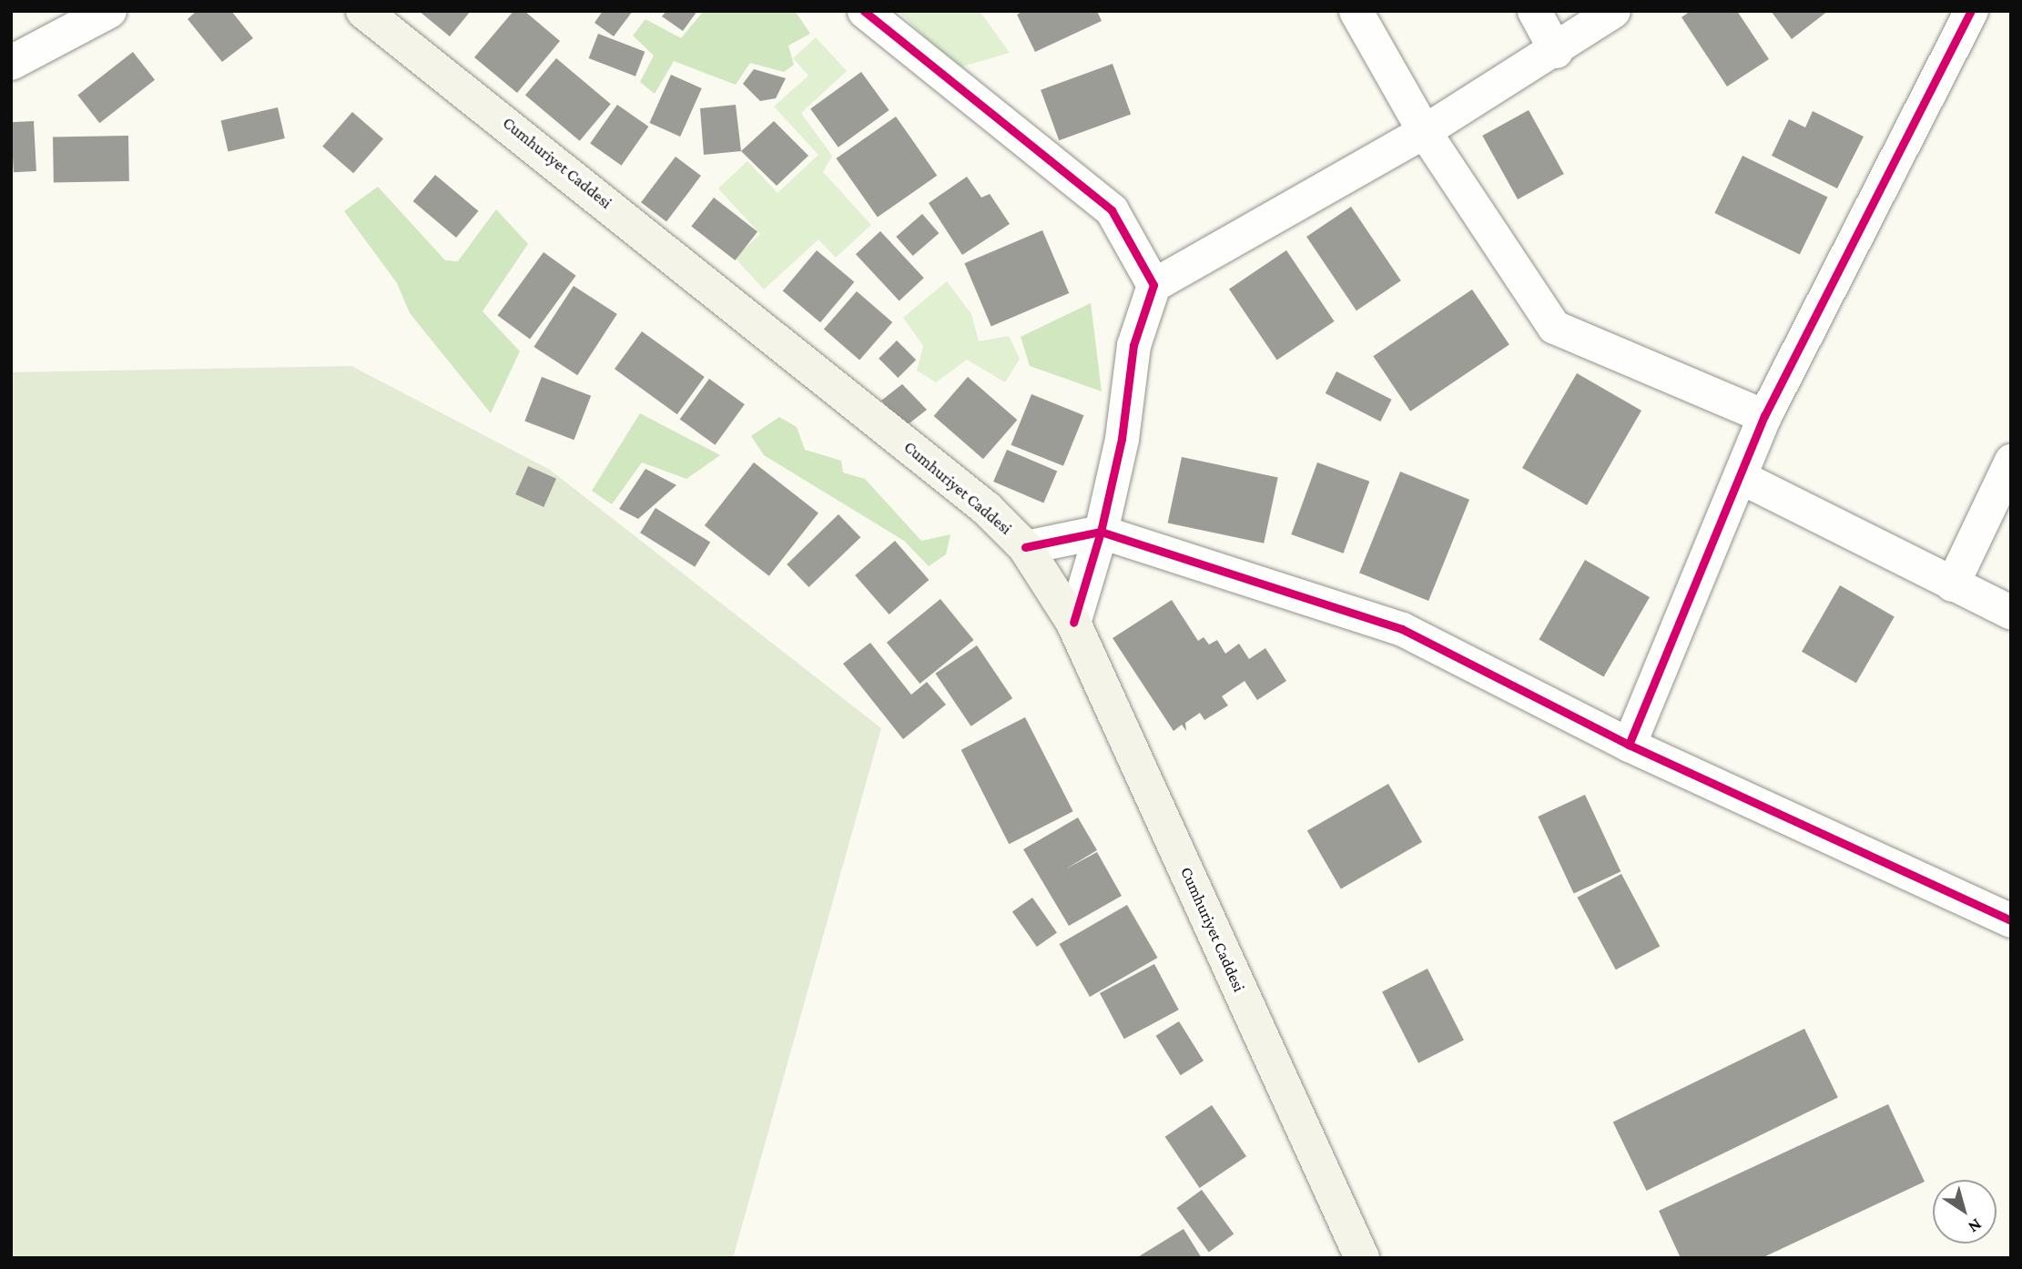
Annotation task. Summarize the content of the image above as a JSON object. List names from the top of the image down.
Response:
{
  "streets": {
    "main road": ["Cumhuriyet Caddesi"]
  },
  "north": "bottom right"
}
